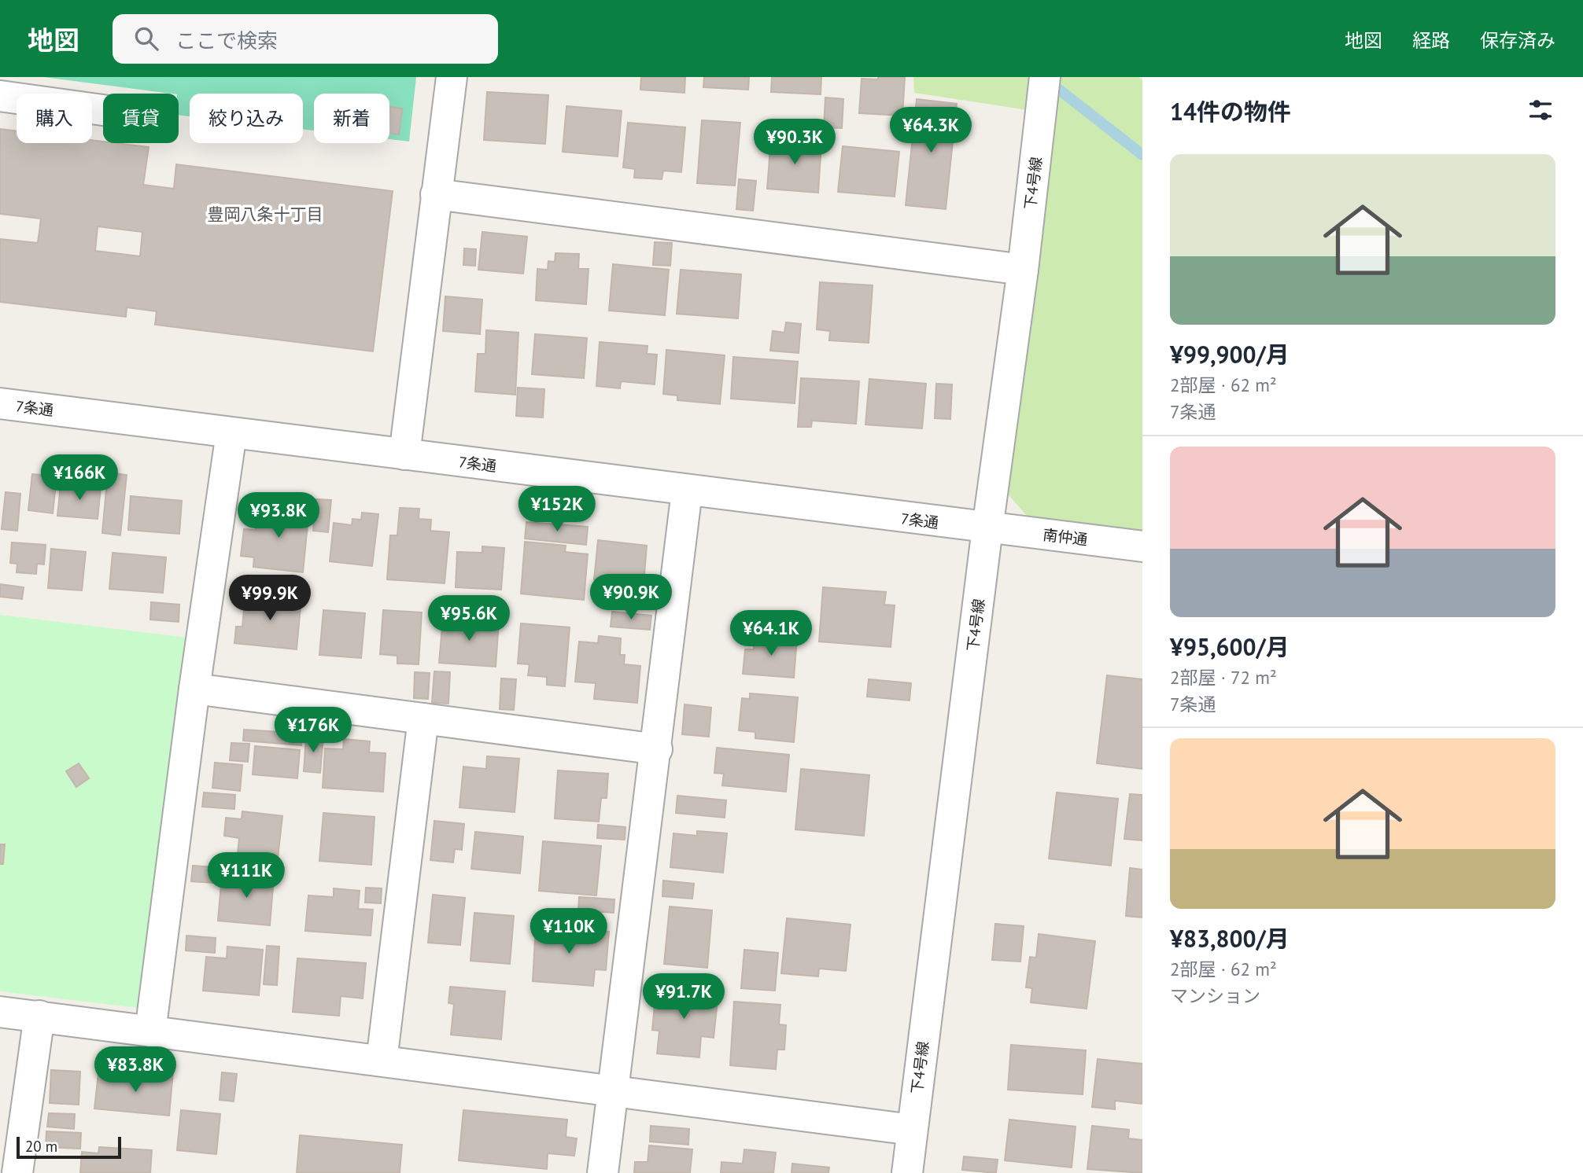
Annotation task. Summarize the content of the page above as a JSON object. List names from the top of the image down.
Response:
{
  "streets": {
    "street": ["下4号線", "7条通", "南仲通"]
  },
  "crossings": [
    ["下4号線", "7条通"],
    ["下4号線", "南仲通"],
    ["7条通", "南仲通"]
  ],
  "districts": ["豊岡八条十丁目"],
  "scale_bar": "20 m",
  "page": {
    "header": "地図",
    "search": "ここで検索",
    "nav": ["地図", "経路", "保存済み"],
    "heading": "14件の物件",
    "chip": [
      "購入",
      "賃貸",
      "絞り込み",
      "新着"
    ],
    "price": [
      "¥64.3K",
      "¥90.3K",
      "¥166K",
      "¥152K",
      "¥93.8K",
      "¥90.9K",
      "¥99.9K",
      "¥95.6K",
      "¥64.1K",
      "¥176K",
      "¥111K",
      "¥110K",
      "¥91.7K",
      "¥83.8K"
    ],
    "list": [
      {
        "name": "¥99,900/月",
        "note": "2部屋 · 62 m² · 7条通"
      },
      {
        "name": "¥95,600/月",
        "note": "2部屋 · 72 m² · 7条通"
      },
      {
        "name": "¥83,800/月",
        "note": "2部屋 · 62 m² · マンション"
      }
    ],
    "scale": "20 m"
  }
}
